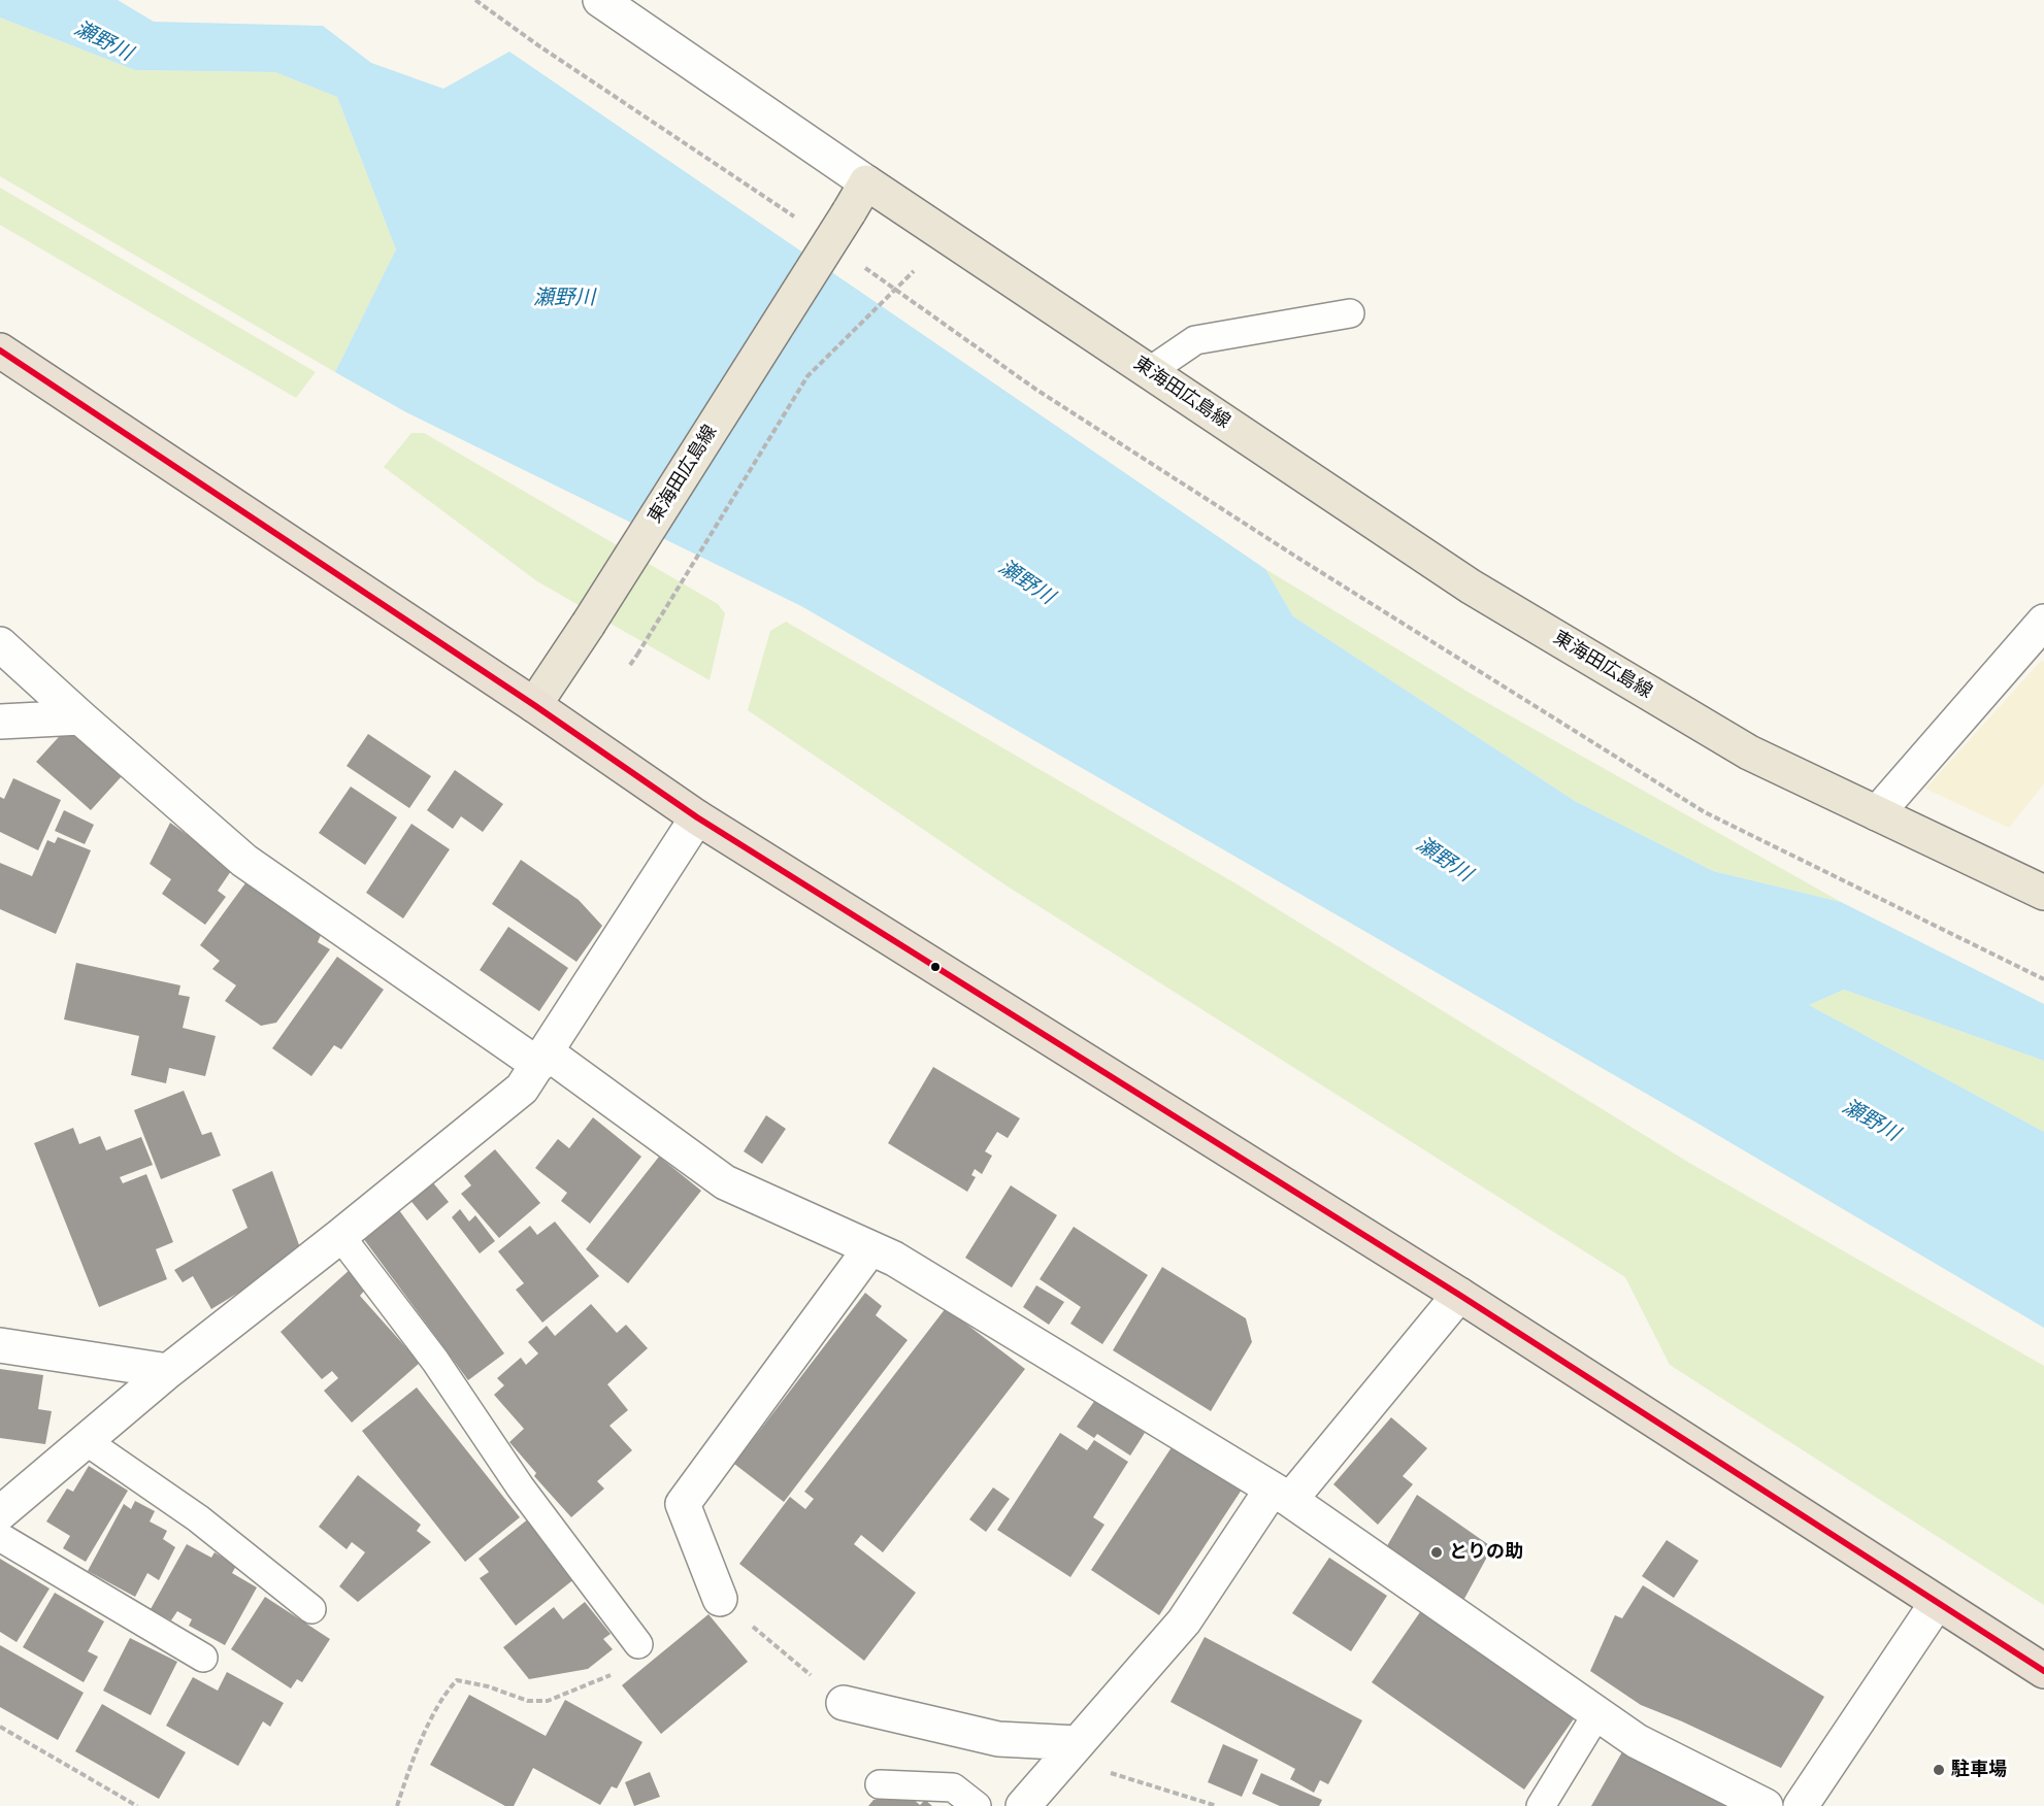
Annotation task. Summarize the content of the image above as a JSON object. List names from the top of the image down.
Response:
{
  "streets": {
    "main road": ["東海田広島線"]
  },
  "water": ["瀬野川"],
  "places": ["とりの助", "駐車場"]
}
